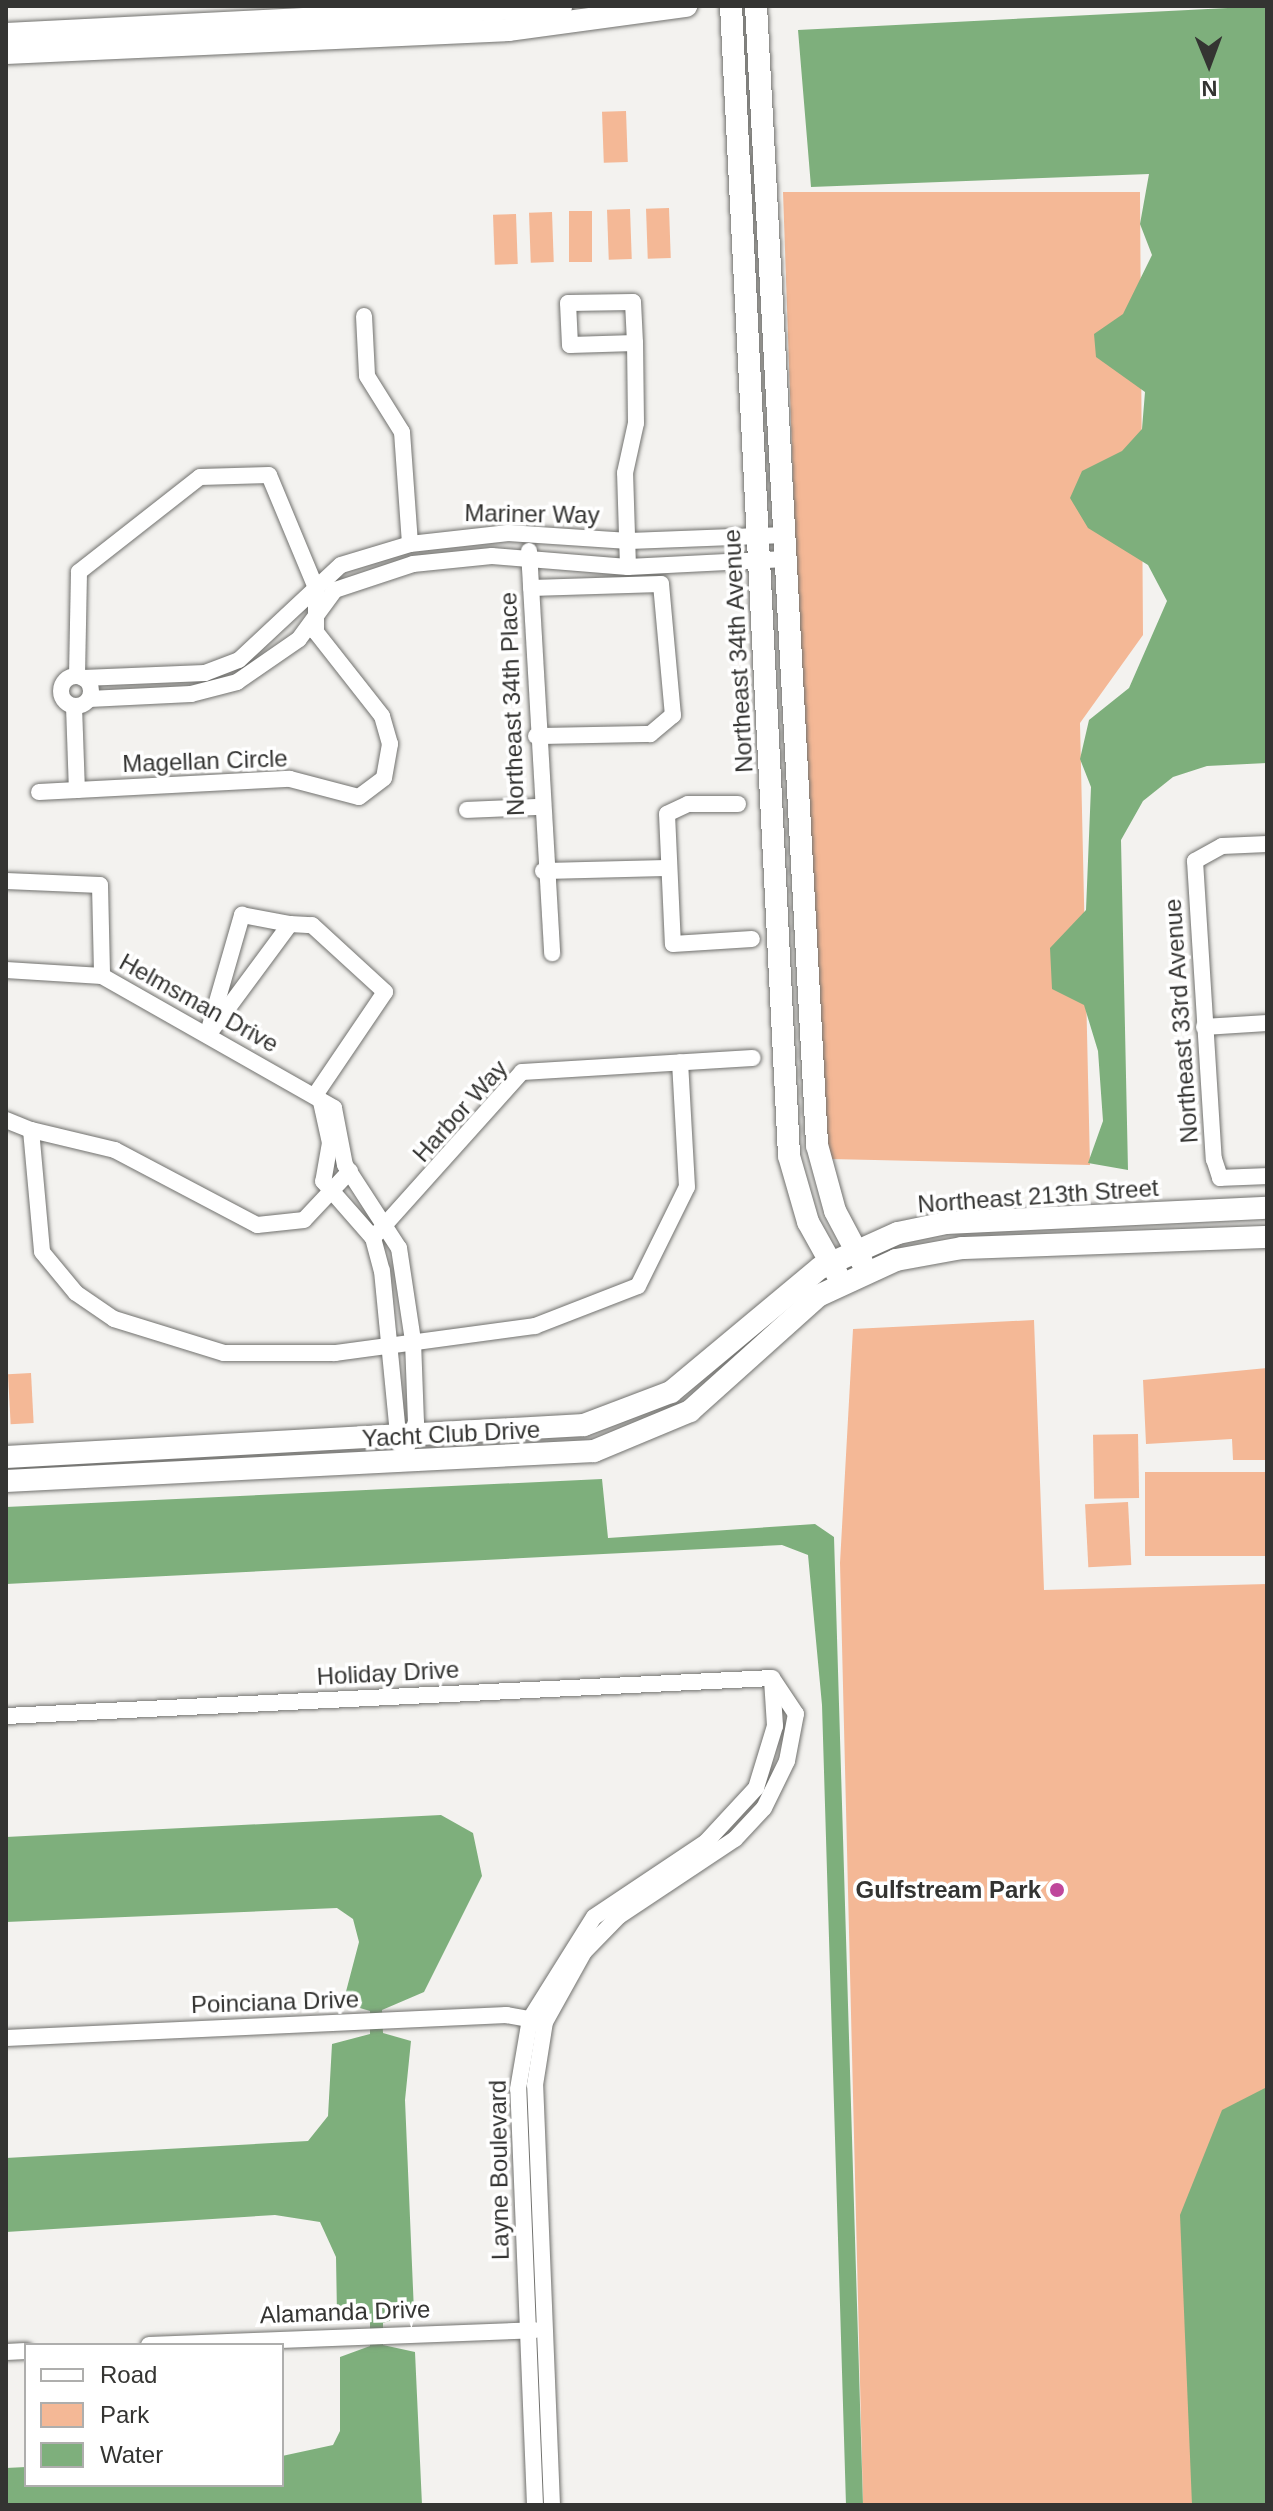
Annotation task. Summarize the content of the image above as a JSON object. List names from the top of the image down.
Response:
{
  "streets": {
    "street": [
      "Mariner Way",
      "Northeast 34th Avenue",
      "Northeast 34th Place",
      "Magellan Circle",
      "Helmsman Drive",
      "Northeast 33rd Avenue",
      "Harbor Way",
      "Northeast 213th Street",
      "Yacht Club Drive",
      "Holiday Drive",
      "Poinciana Drive",
      "Layne Boulevard",
      "Alamanda Drive"
    ]
  },
  "crossings": [
    ["Mariner Way", "Northeast 34th Avenue"],
    ["Mariner Way", "Northeast 34th Place"],
    ["Mariner Way", "Magellan Circle"],
    ["Northeast 34th Avenue", "Northeast 213th Street"],
    ["Northeast 34th Avenue", "Yacht Club Drive"],
    ["Northeast 213th Street", "Yacht Club Drive"],
    ["Holiday Drive", "Layne Boulevard"],
    ["Poinciana Drive", "Layne Boulevard"],
    ["Layne Boulevard", "Alamanda Drive"]
  ],
  "places": ["Gulfstream Park"],
  "legend": ["Road", "Park", "Water"],
  "north": "bottom"
}
